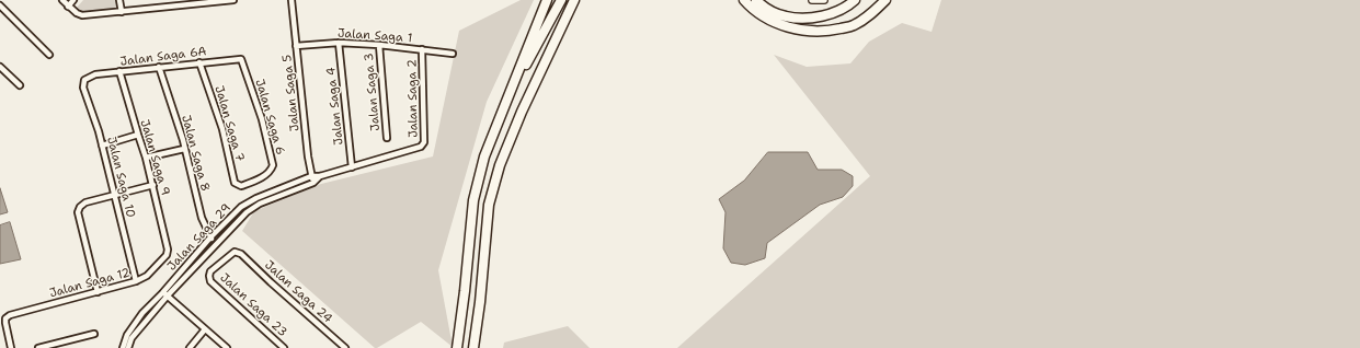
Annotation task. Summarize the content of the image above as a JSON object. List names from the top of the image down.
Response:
{
  "streets": {
    "street": [
      "Jalan Saga 1",
      "Jalan Saga 6A",
      "Jalan Saga 3",
      "Jalan Saga 5",
      "Jalan Saga 2",
      "Jalan Saga 4",
      "Jalan Saga 6",
      "Jalan Saga 7",
      "Jalan Saga 8",
      "Jalan Saga 9",
      "Jalan Saga 10",
      "Jalan Saga 29",
      "Jalan Saga 12",
      "Jalan Saga 24",
      "Jalan Saga 23"
    ]
  },
  "crossings": [
    ["Jalan Saga 1", "Jalan Saga 3"],
    ["Jalan Saga 1", "Jalan Saga 5"],
    ["Jalan Saga 1", "Jalan Saga 2"],
    ["Jalan Saga 1", "Jalan Saga 4"],
    ["Jalan Saga 6A", "Jalan Saga 6"],
    ["Jalan Saga 6A", "Jalan Saga 7"],
    ["Jalan Saga 6A", "Jalan Saga 8"],
    ["Jalan Saga 6A", "Jalan Saga 9"],
    ["Jalan Saga 6A", "Jalan Saga 10"],
    ["Jalan Saga 5", "Jalan Saga 29"],
    ["Jalan Saga 2", "Jalan Saga 29"],
    ["Jalan Saga 4", "Jalan Saga 29"],
    ["Jalan Saga 6", "Jalan Saga 7"],
    ["Jalan Saga 8", "Jalan Saga 29"],
    ["Jalan Saga 9", "Jalan Saga 12"],
    ["Jalan Saga 10", "Jalan Saga 12"],
    ["Jalan Saga 24", "Jalan Saga 23"]
  ]
}
